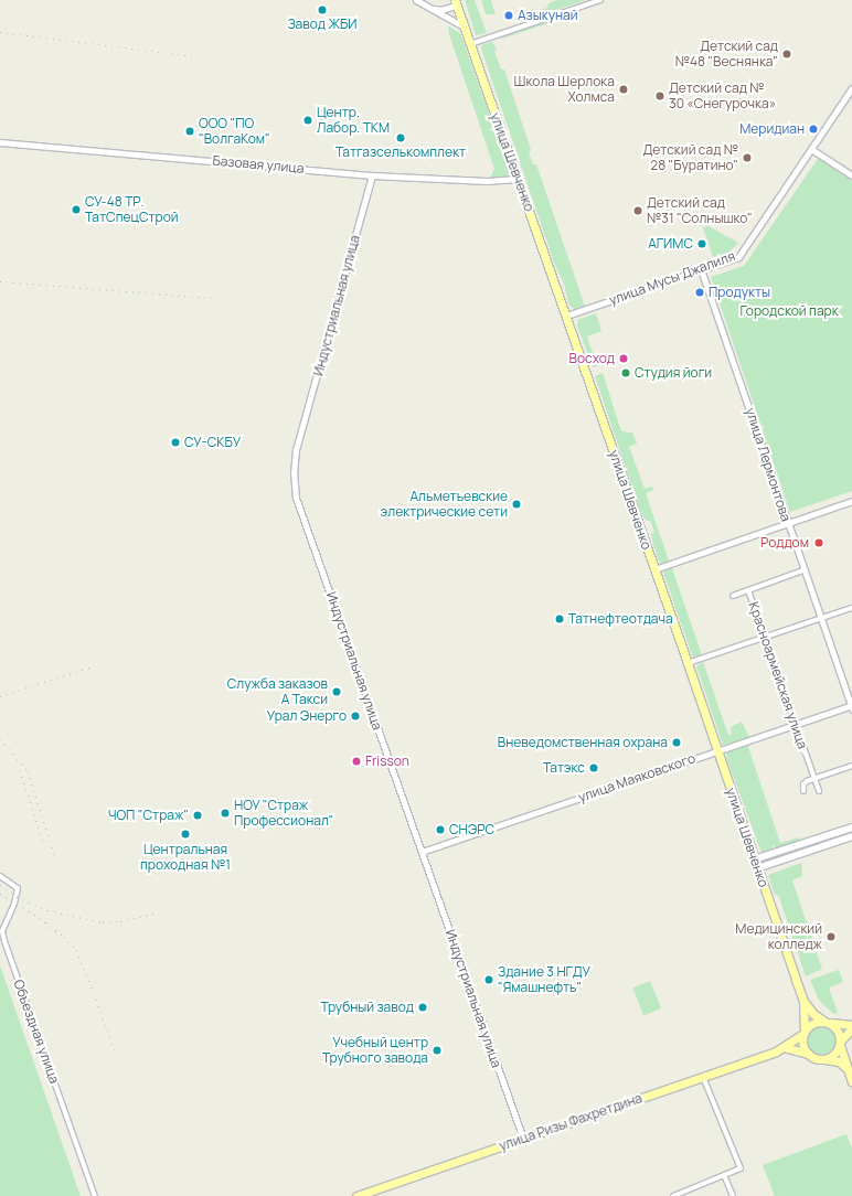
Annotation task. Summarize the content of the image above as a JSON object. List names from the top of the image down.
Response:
{
  "streets": {
    "main road": ["улица Шевченко", "улица Ризы Фахретдина"],
    "street": [
      "Базовая улица",
      "улица Мусы Джалиля",
      "Индустриальная улица",
      "улица Лермонтова",
      "Красноармейская улица",
      "улица Маяковского",
      "Объездная улица"
    ]
  },
  "crossings": [
    ["улица Шевченко", "Базовая улица"],
    ["улица Шевченко", "улица Мусы Джалиля"],
    ["улица Шевченко", "улица Маяковского"],
    ["Базовая улица", "Индустриальная улица"],
    ["улица Мусы Джалиля", "улица Лермонтова"],
    ["Индустриальная улица", "улица Маяковского"],
    ["Индустриальная улица", "улица Ризы Фахретдина"],
    ["улица Лермонтова", "Красноармейская улица"],
    ["улица Лермонтова", "улица Маяковского"],
    ["Красноармейская улица", "улица Маяковского"]
  ],
  "parks": ["Городской парк"],
  "places": [
    "Завод ЖБИ",
    "Азыкунай",
    "Детский сад №48 \"Веснянка\"",
    "Школа Шерлока Холмса",
    "Детский сад № 30 «Снегурочка»",
    "Центр. Лабор. ТКМ",
    "Меридиан",
    "ООО \"ПО \"ВолгаКом\"",
    "Татгазселькомплект",
    "Детский сад № 28 \"Буратино\"",
    "СУ-48 ТР. ТатСпецСтрой",
    "Детский сад №31 \"Солнышко\"",
    "АГИМС",
    "Продукты",
    "Восход",
    "Студия йоги",
    "СУ-СКБУ",
    "Альметьевские электрические сети",
    "Роддом",
    "Татнефтеотдача",
    "Служба заказов А Такси",
    "Урал Энерго",
    "Вневедомственная охрана",
    "Frisson",
    "Татэкс",
    "НОУ \"Страж Профессионал\"",
    "ЧОП \"Страж\"",
    "СНЭРС",
    "Центральная проходная №1",
    "Медицинский колледж",
    "Здание 3 НГДУ \"Ямашнефть\"",
    "Трубный завод",
    "Учебный центр Трубного завода"
  ]
}
